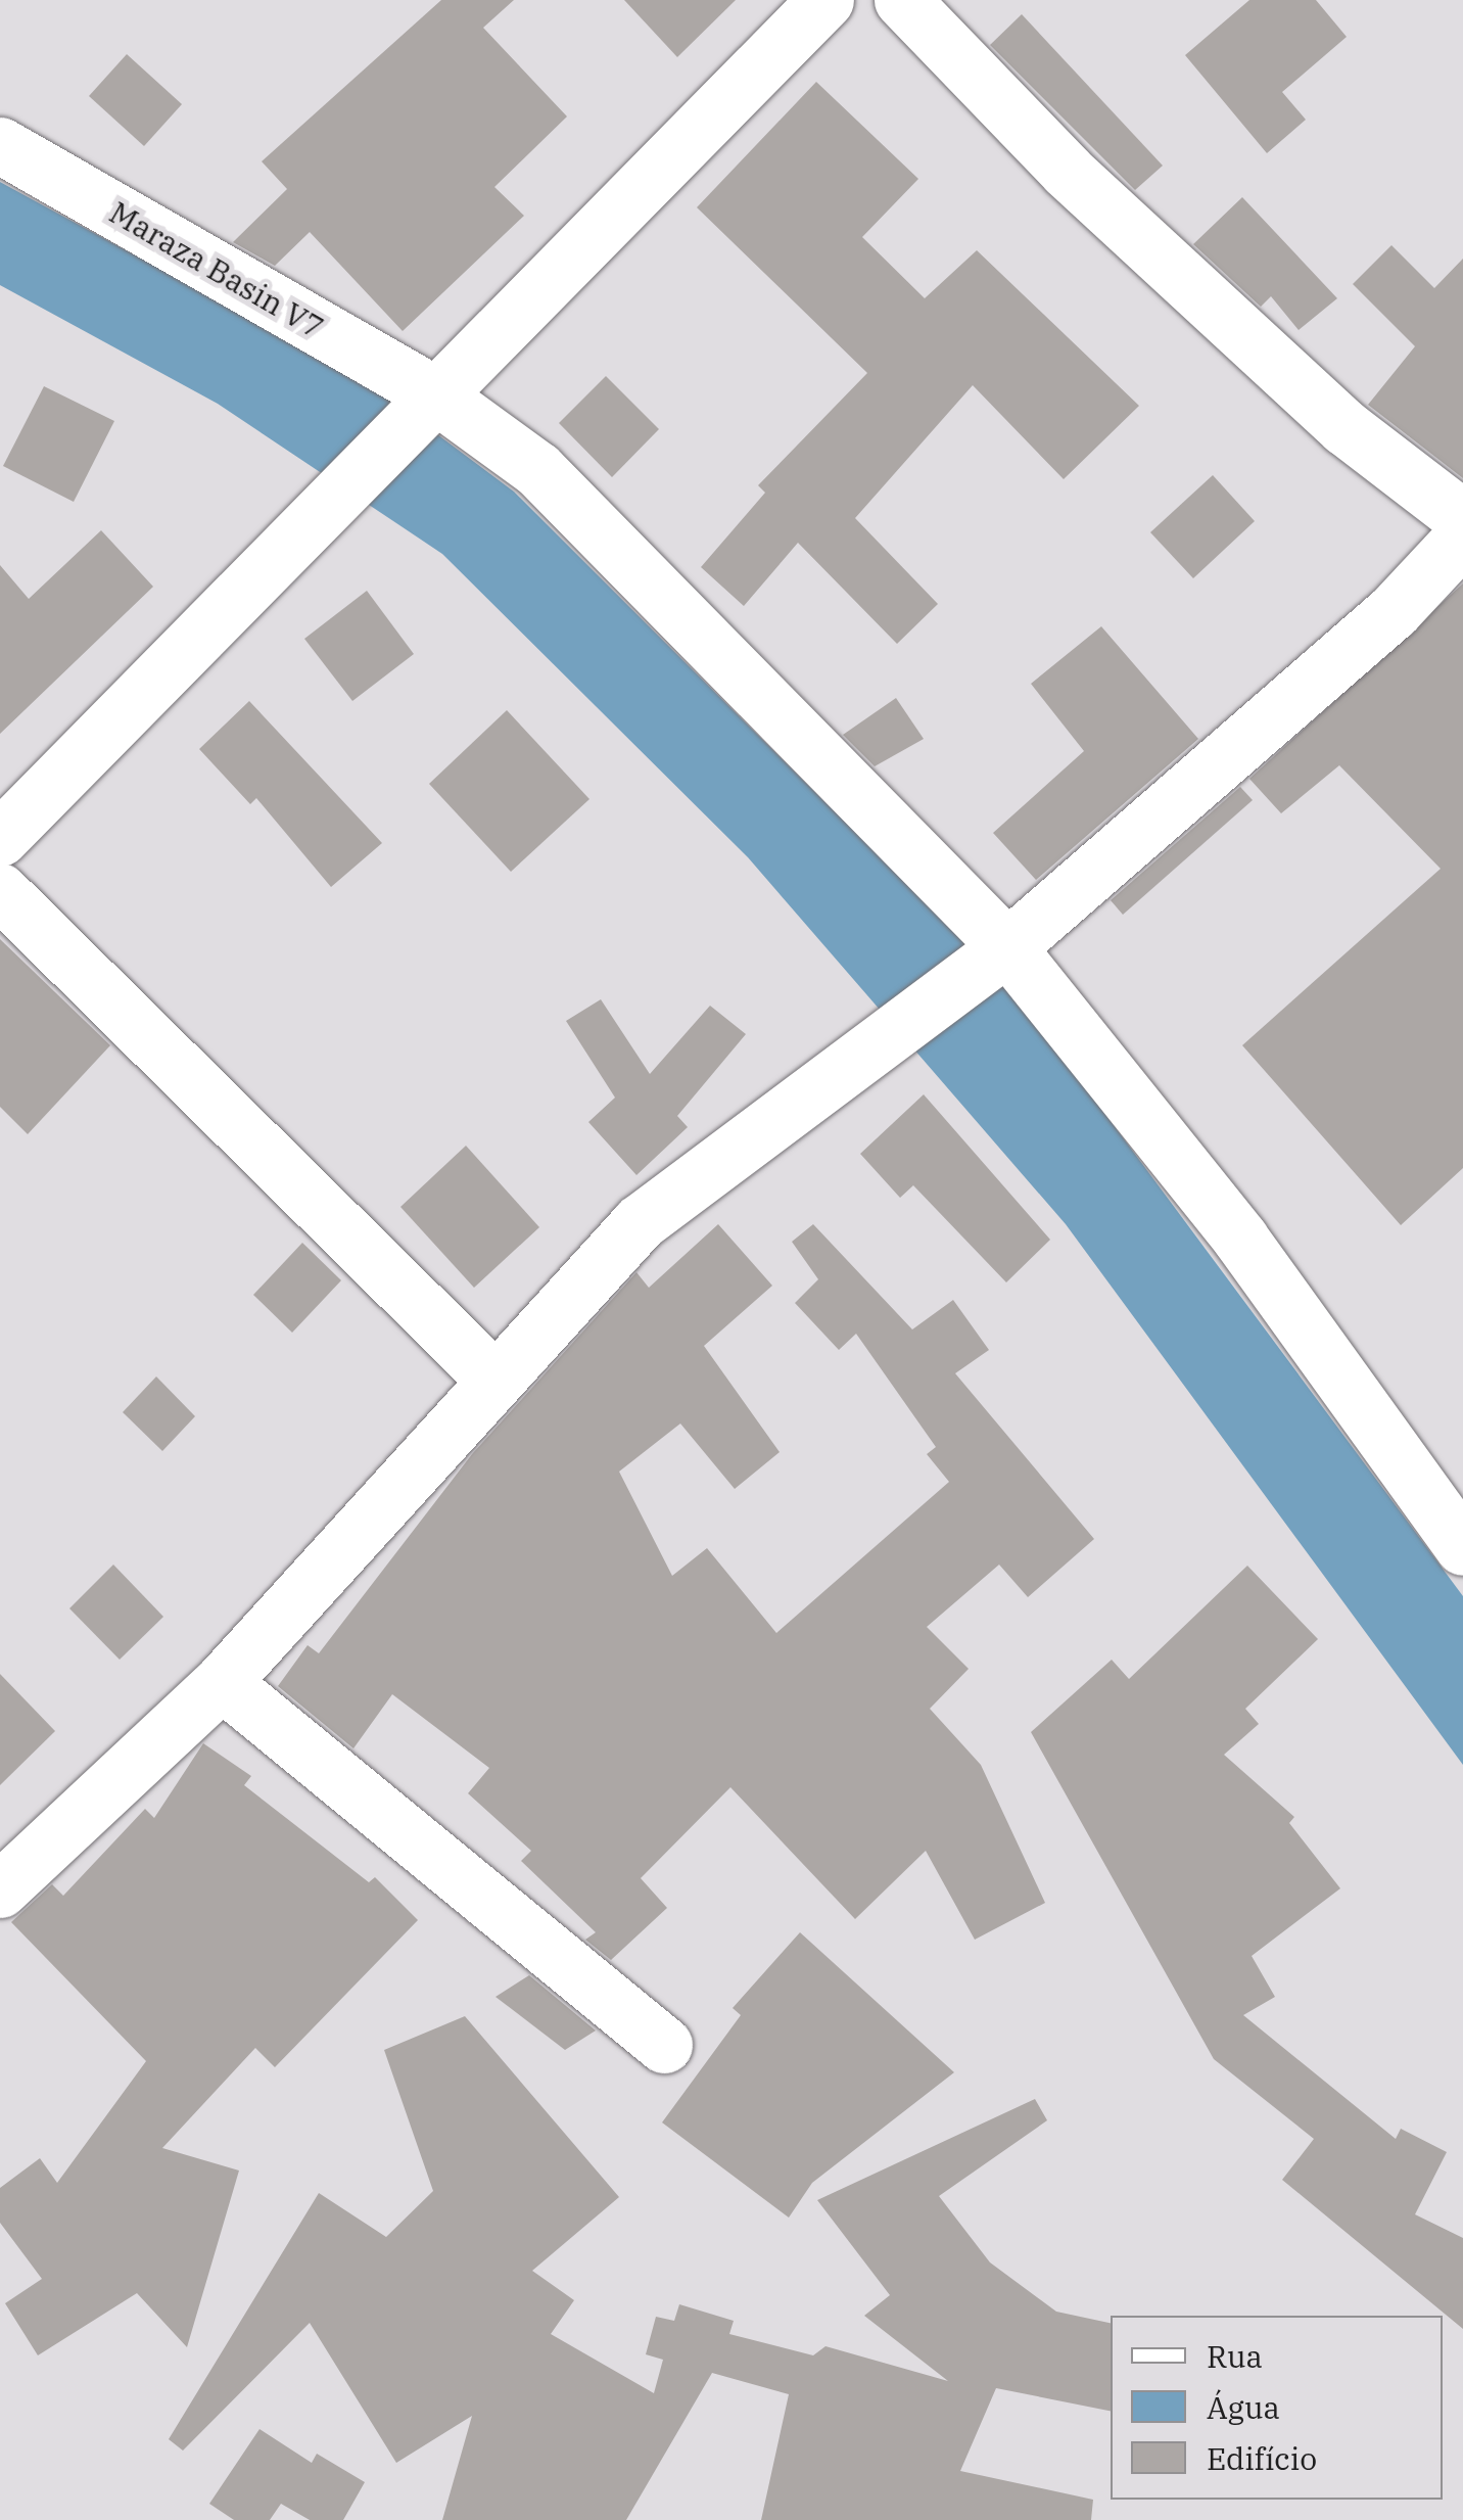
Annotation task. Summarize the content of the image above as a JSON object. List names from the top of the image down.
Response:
{
  "streets": {
    "street": ["Maraza Basin V7"]
  },
  "legend": ["Rua", "Água", "Edifício"]
}
